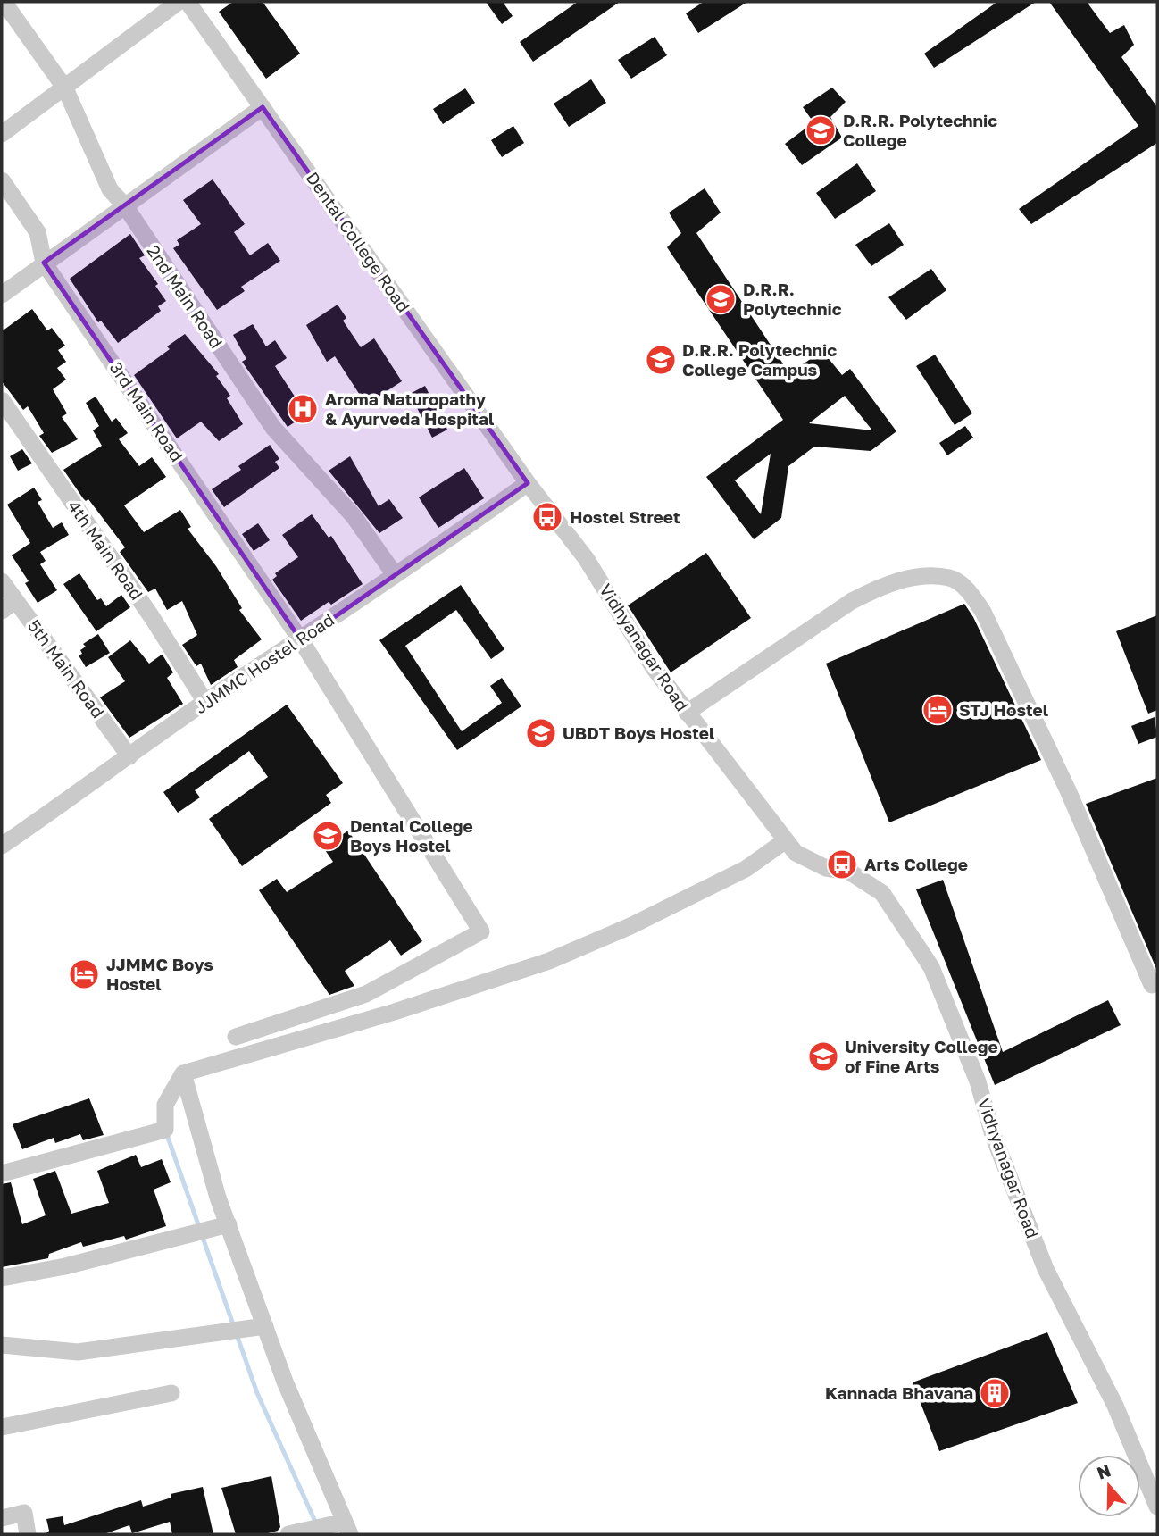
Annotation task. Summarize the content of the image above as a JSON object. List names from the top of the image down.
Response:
{
  "streets": {
    "street": [
      "Dental College Road",
      "2nd Main Road",
      "3rd Main Road",
      "4th Main Road",
      "Vidhyanagar Road",
      "JJMMC Hostel Road",
      "5th Main Road"
    ]
  },
  "crossings": [
    ["Dental College Road", "Vidhyanagar Road"],
    ["Dental College Road", "JJMMC Hostel Road"],
    ["2nd Main Road", "JJMMC Hostel Road"],
    ["3rd Main Road", "JJMMC Hostel Road"],
    ["4th Main Road", "JJMMC Hostel Road"],
    ["Vidhyanagar Road", "JJMMC Hostel Road"],
    ["JJMMC Hostel Road", "5th Main Road"]
  ],
  "places": {
    "school or university": [
      "D.R.R. Polytechnic College",
      "D.R.R. Polytechnic",
      "D.R.R. Polytechnic College Campus",
      "UBDT Boys Hostel",
      "Dental College Boys Hostel",
      "University College of Fine Arts"
    ],
    "hospital": ["Aroma Naturopathy & Ayurveda Hospital"],
    "bus stop": ["Hostel Street", "Arts College"],
    "hotel": ["STJ Hostel", "JJMMC Boys Hostel"],
    "building": ["Kannada Bhavana"]
  },
  "north": "top"
}
